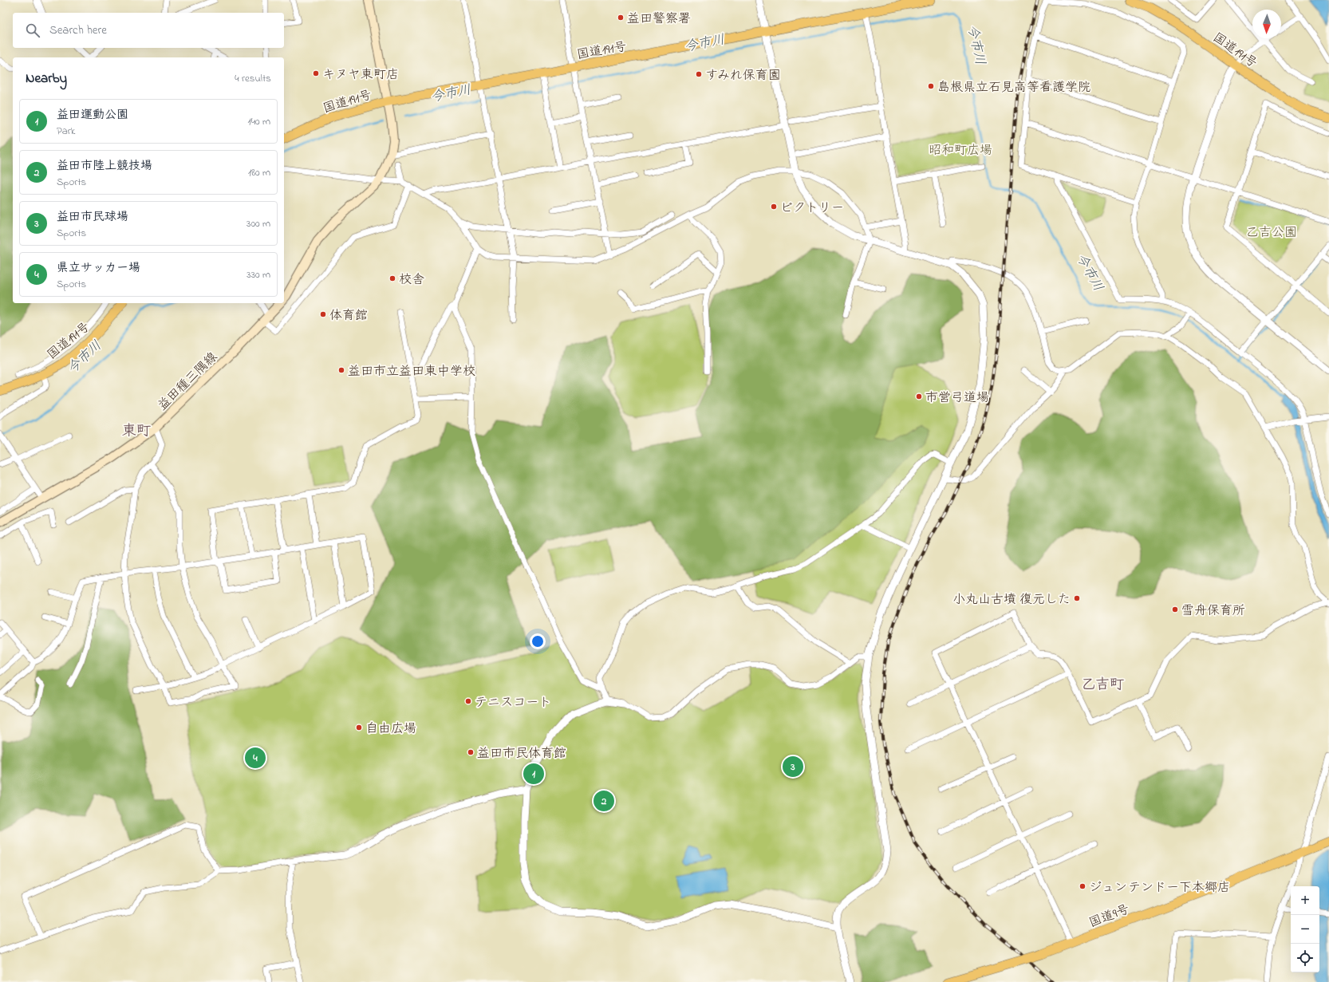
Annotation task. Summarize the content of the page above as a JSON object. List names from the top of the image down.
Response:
{
  "streets": {
    "highway": ["国道191号", "国道9号"],
    "main road": ["益田種三隅線"]
  },
  "crossings": [
    ["国道191号", "益田種三隅線"]
  ],
  "districts": ["東町", "乙吉町"],
  "water": ["今市川"],
  "parks": ["昭和町広場", "乙吉公園"],
  "places": [
    "益田警察署",
    "キヌヤ東町店",
    "すみれ保育園",
    "島根県立石見高等看護学院",
    "ビクトリー",
    "校舎",
    "体育館",
    "益田市立益田東中学校",
    "市営弓道場",
    "小丸山古墳 復元した",
    "雪舟保育所",
    "テニスコート",
    "自由広場",
    "益田市民体育館",
    "ジュンテンドー下本郷店"
  ],
  "north": "bottom",
  "page": {
    "search": "Search here",
    "heading": ["Nearby", "4 results"],
    "list": [
      {
        "mark": "1",
        "name": "益田運動公園",
        "note": "Park",
        "value": "140 m"
      },
      {
        "mark": "2",
        "name": "益田市陸上競技場",
        "note": "Sports",
        "value": "180 m"
      },
      {
        "mark": "3",
        "name": "益田市民球場",
        "note": "Sports",
        "value": "300 m"
      },
      {
        "mark": "4",
        "name": "県立サッカー場",
        "note": "Sports",
        "value": "330 m"
      }
    ],
    "pins": [
      "4",
      "3",
      "1",
      "2"
    ],
    "map_buttons": ["+", "−"]
  }
}
